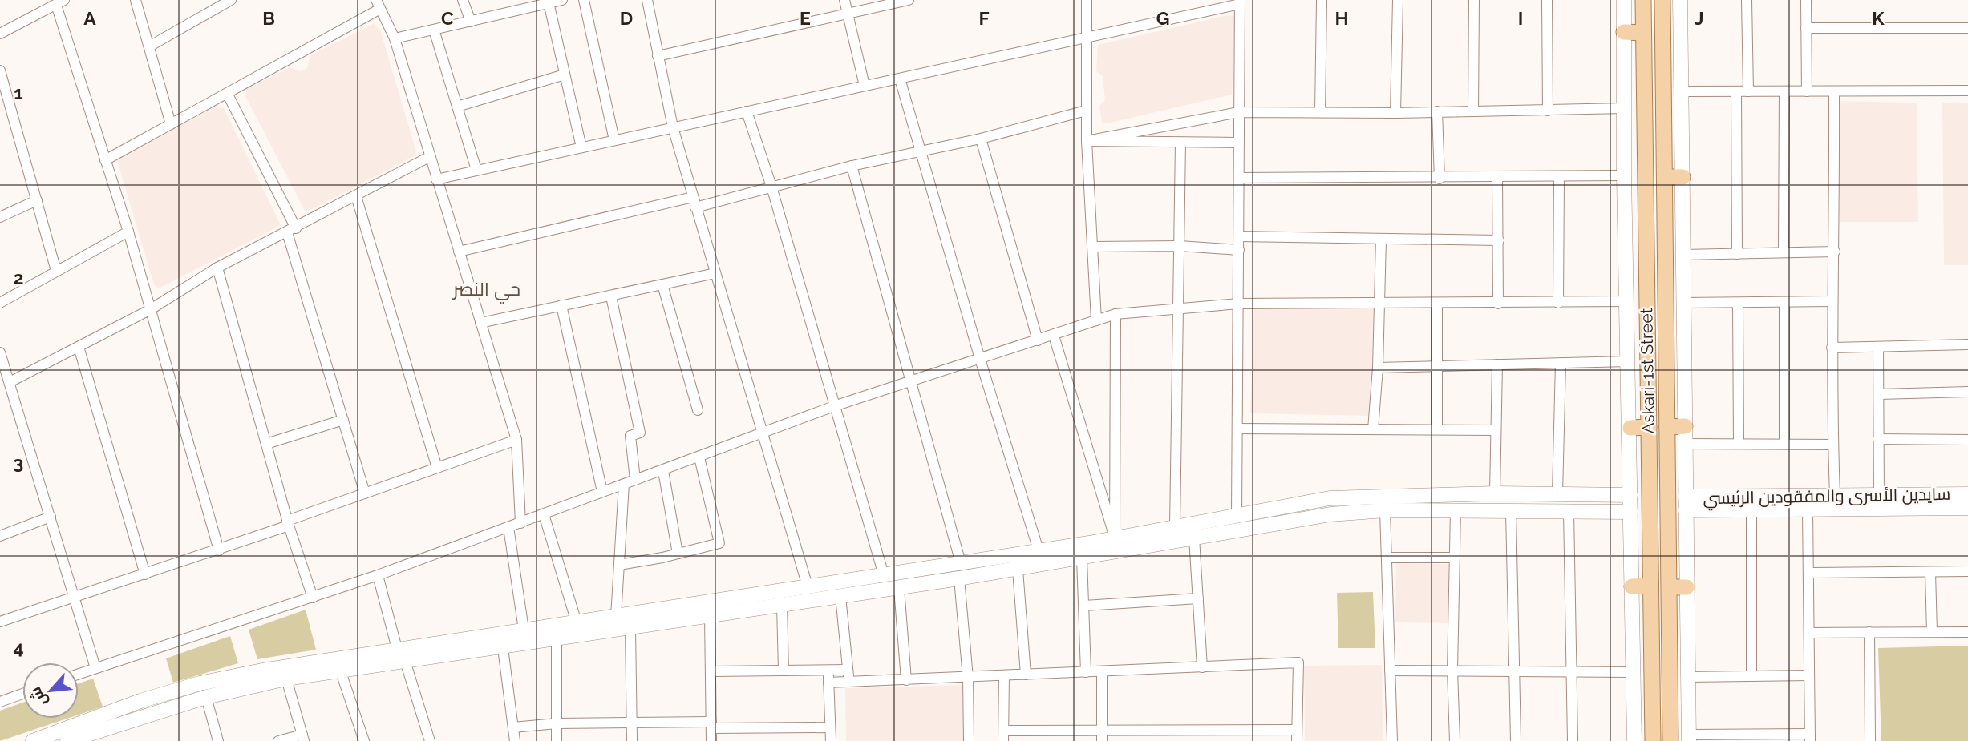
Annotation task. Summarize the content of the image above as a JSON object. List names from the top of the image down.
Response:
{
  "streets": {
    "main road": ["Askari-1st Street", "سايدين الأسرى والمفقودين الرئيسي"]
  },
  "districts": ["حي النصر"],
  "north": "bottom left",
  "grid": {
    "columns": [
      "A",
      "B",
      "C",
      "D",
      "E",
      "F",
      "G",
      "H",
      "I",
      "J",
      "K"
    ],
    "rows": [
      "1",
      "2",
      "3",
      "4"
    ]
  }
}
